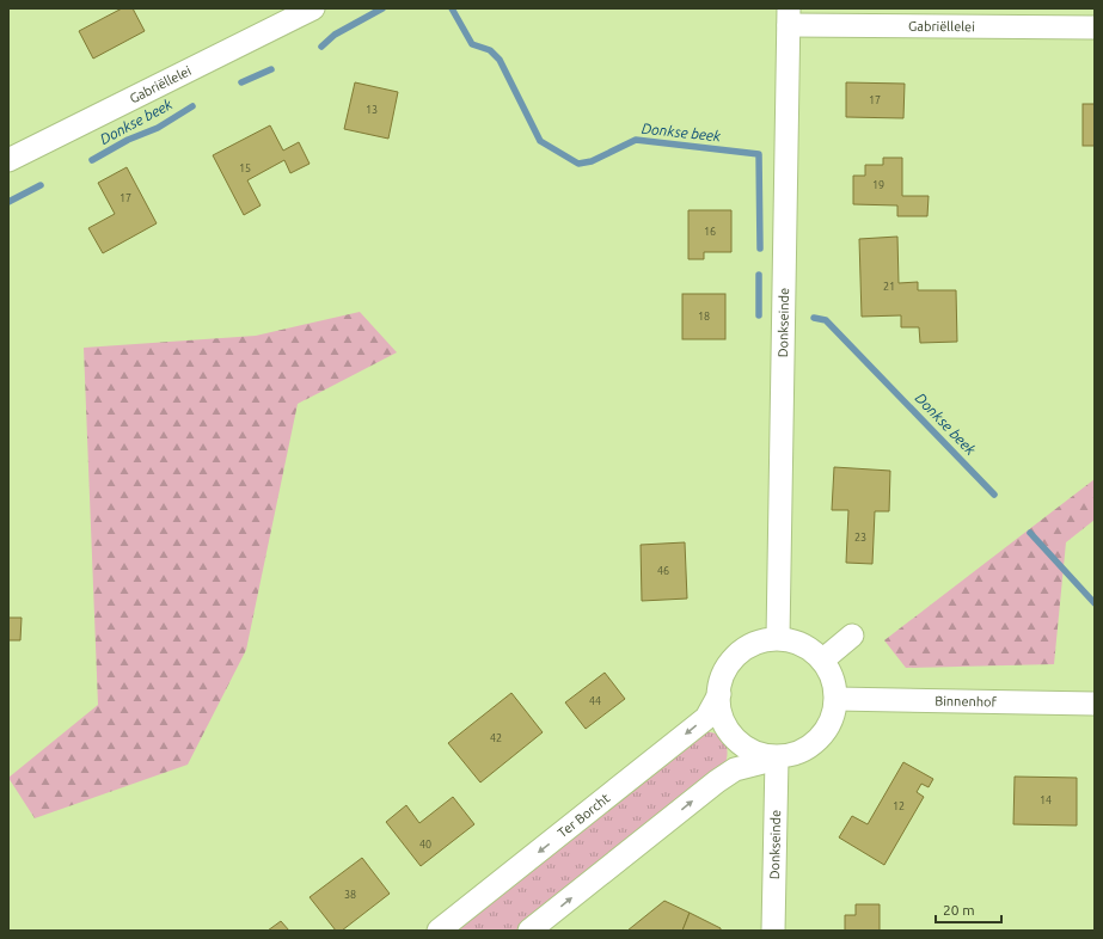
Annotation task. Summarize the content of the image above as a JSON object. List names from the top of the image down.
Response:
{
  "streets": {
    "street": [
      "Gabriëllelei",
      "Donkseinde",
      "Binnenhof",
      "Ter Borcht"
    ]
  },
  "crossings": [
    ["Gabriëllelei", "Donkseinde"],
    ["Donkseinde", "Binnenhof"],
    ["Donkseinde", "Ter Borcht"],
    ["Binnenhof", "Ter Borcht"]
  ],
  "water": ["Donkse beek"],
  "house_numbers": [
    "17",
    "13",
    "15",
    "19",
    "17",
    "16",
    "21",
    "18",
    "23",
    "46",
    "44",
    "42",
    "14",
    "12",
    "40",
    "38"
  ],
  "scale_bar": "20 m"
}
